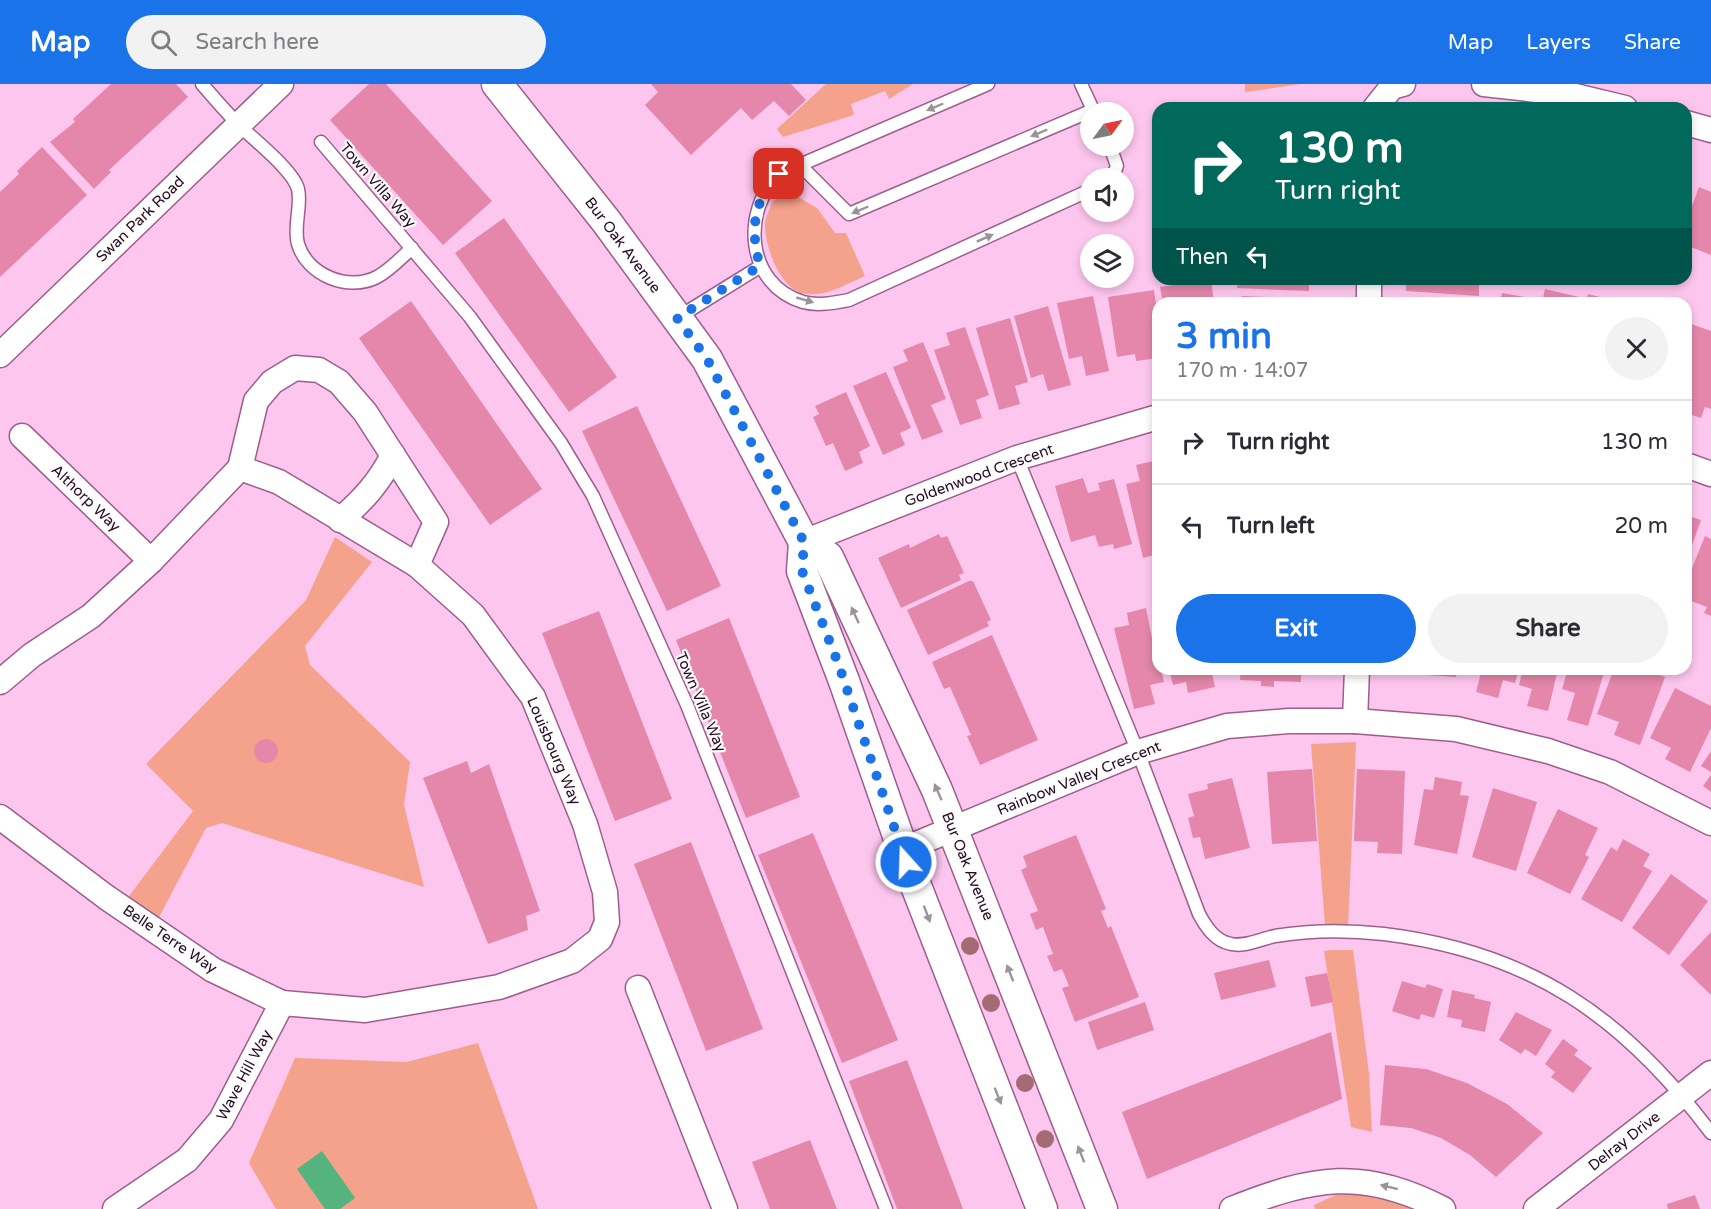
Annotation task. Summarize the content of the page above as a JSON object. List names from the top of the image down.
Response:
{
  "streets": {
    "street": [
      "Swan Park Road",
      "Bur Oak Avenue",
      "Goldenwood Crescent",
      "Althorp Way",
      "Louisbourg Way",
      "Rainbow Valley Crescent",
      "Belle Terre Way",
      "Wave Hill Way",
      "Delray Drive"
    ],
    "lane": ["Town Villa Way"]
  },
  "crossings": [
    ["Town Villa Way", "Swan Park Road"],
    ["Bur Oak Avenue", "Goldenwood Crescent"],
    ["Bur Oak Avenue", "Rainbow Valley Crescent"],
    ["Louisbourg Way", "Belle Terre Way"],
    ["Belle Terre Way", "Wave Hill Way"]
  ],
  "north": "top right",
  "page": {
    "header": "Map",
    "search": "Search here",
    "nav": ["Map", "Layers", "Share"],
    "turn": ["130 m", "Turn right"],
    "then": "Then",
    "heading": ["3 min", "170 m · 14:07"],
    "list": [
      {
        "name": "Turn right",
        "value": "130 m"
      },
      {
        "name": "Turn left",
        "value": "20 m"
      }
    ],
    "buttons": ["Exit", "Share"]
  }
}
